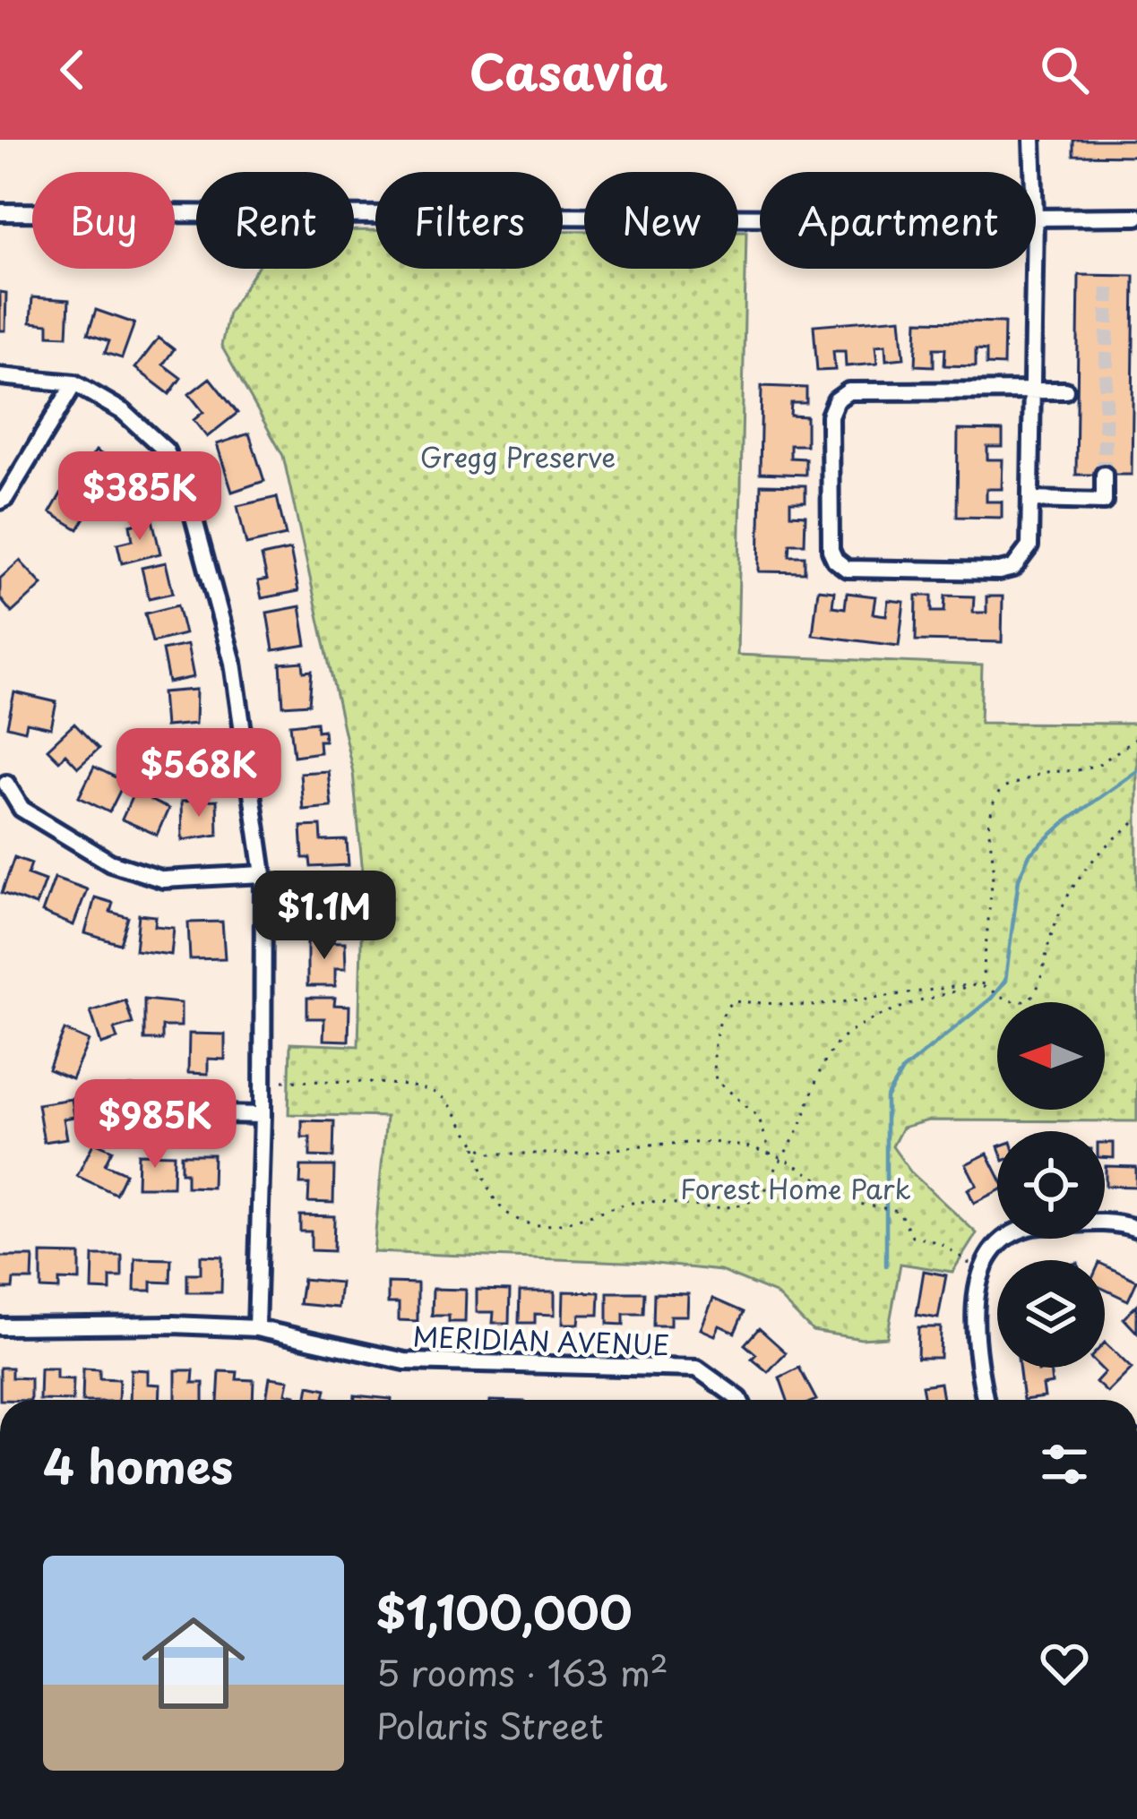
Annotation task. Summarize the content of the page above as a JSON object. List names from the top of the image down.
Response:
{
  "streets": {
    "street": ["MERIDIAN AVENUE"]
  },
  "parks": ["Gregg Preserve", "Forest Home Park"],
  "north": "left",
  "page": {
    "header": "Casavia",
    "chip": [
      "Buy",
      "Rent",
      "Filters",
      "New",
      "Apartment"
    ],
    "price": [
      "$385K",
      "$568K",
      "$1.1M",
      "$985K"
    ],
    "heading": "4 homes",
    "list": [
      {
        "name": "$1,100,000",
        "note": "5 rooms · 163 m² · Polaris Street"
      }
    ]
  }
}
